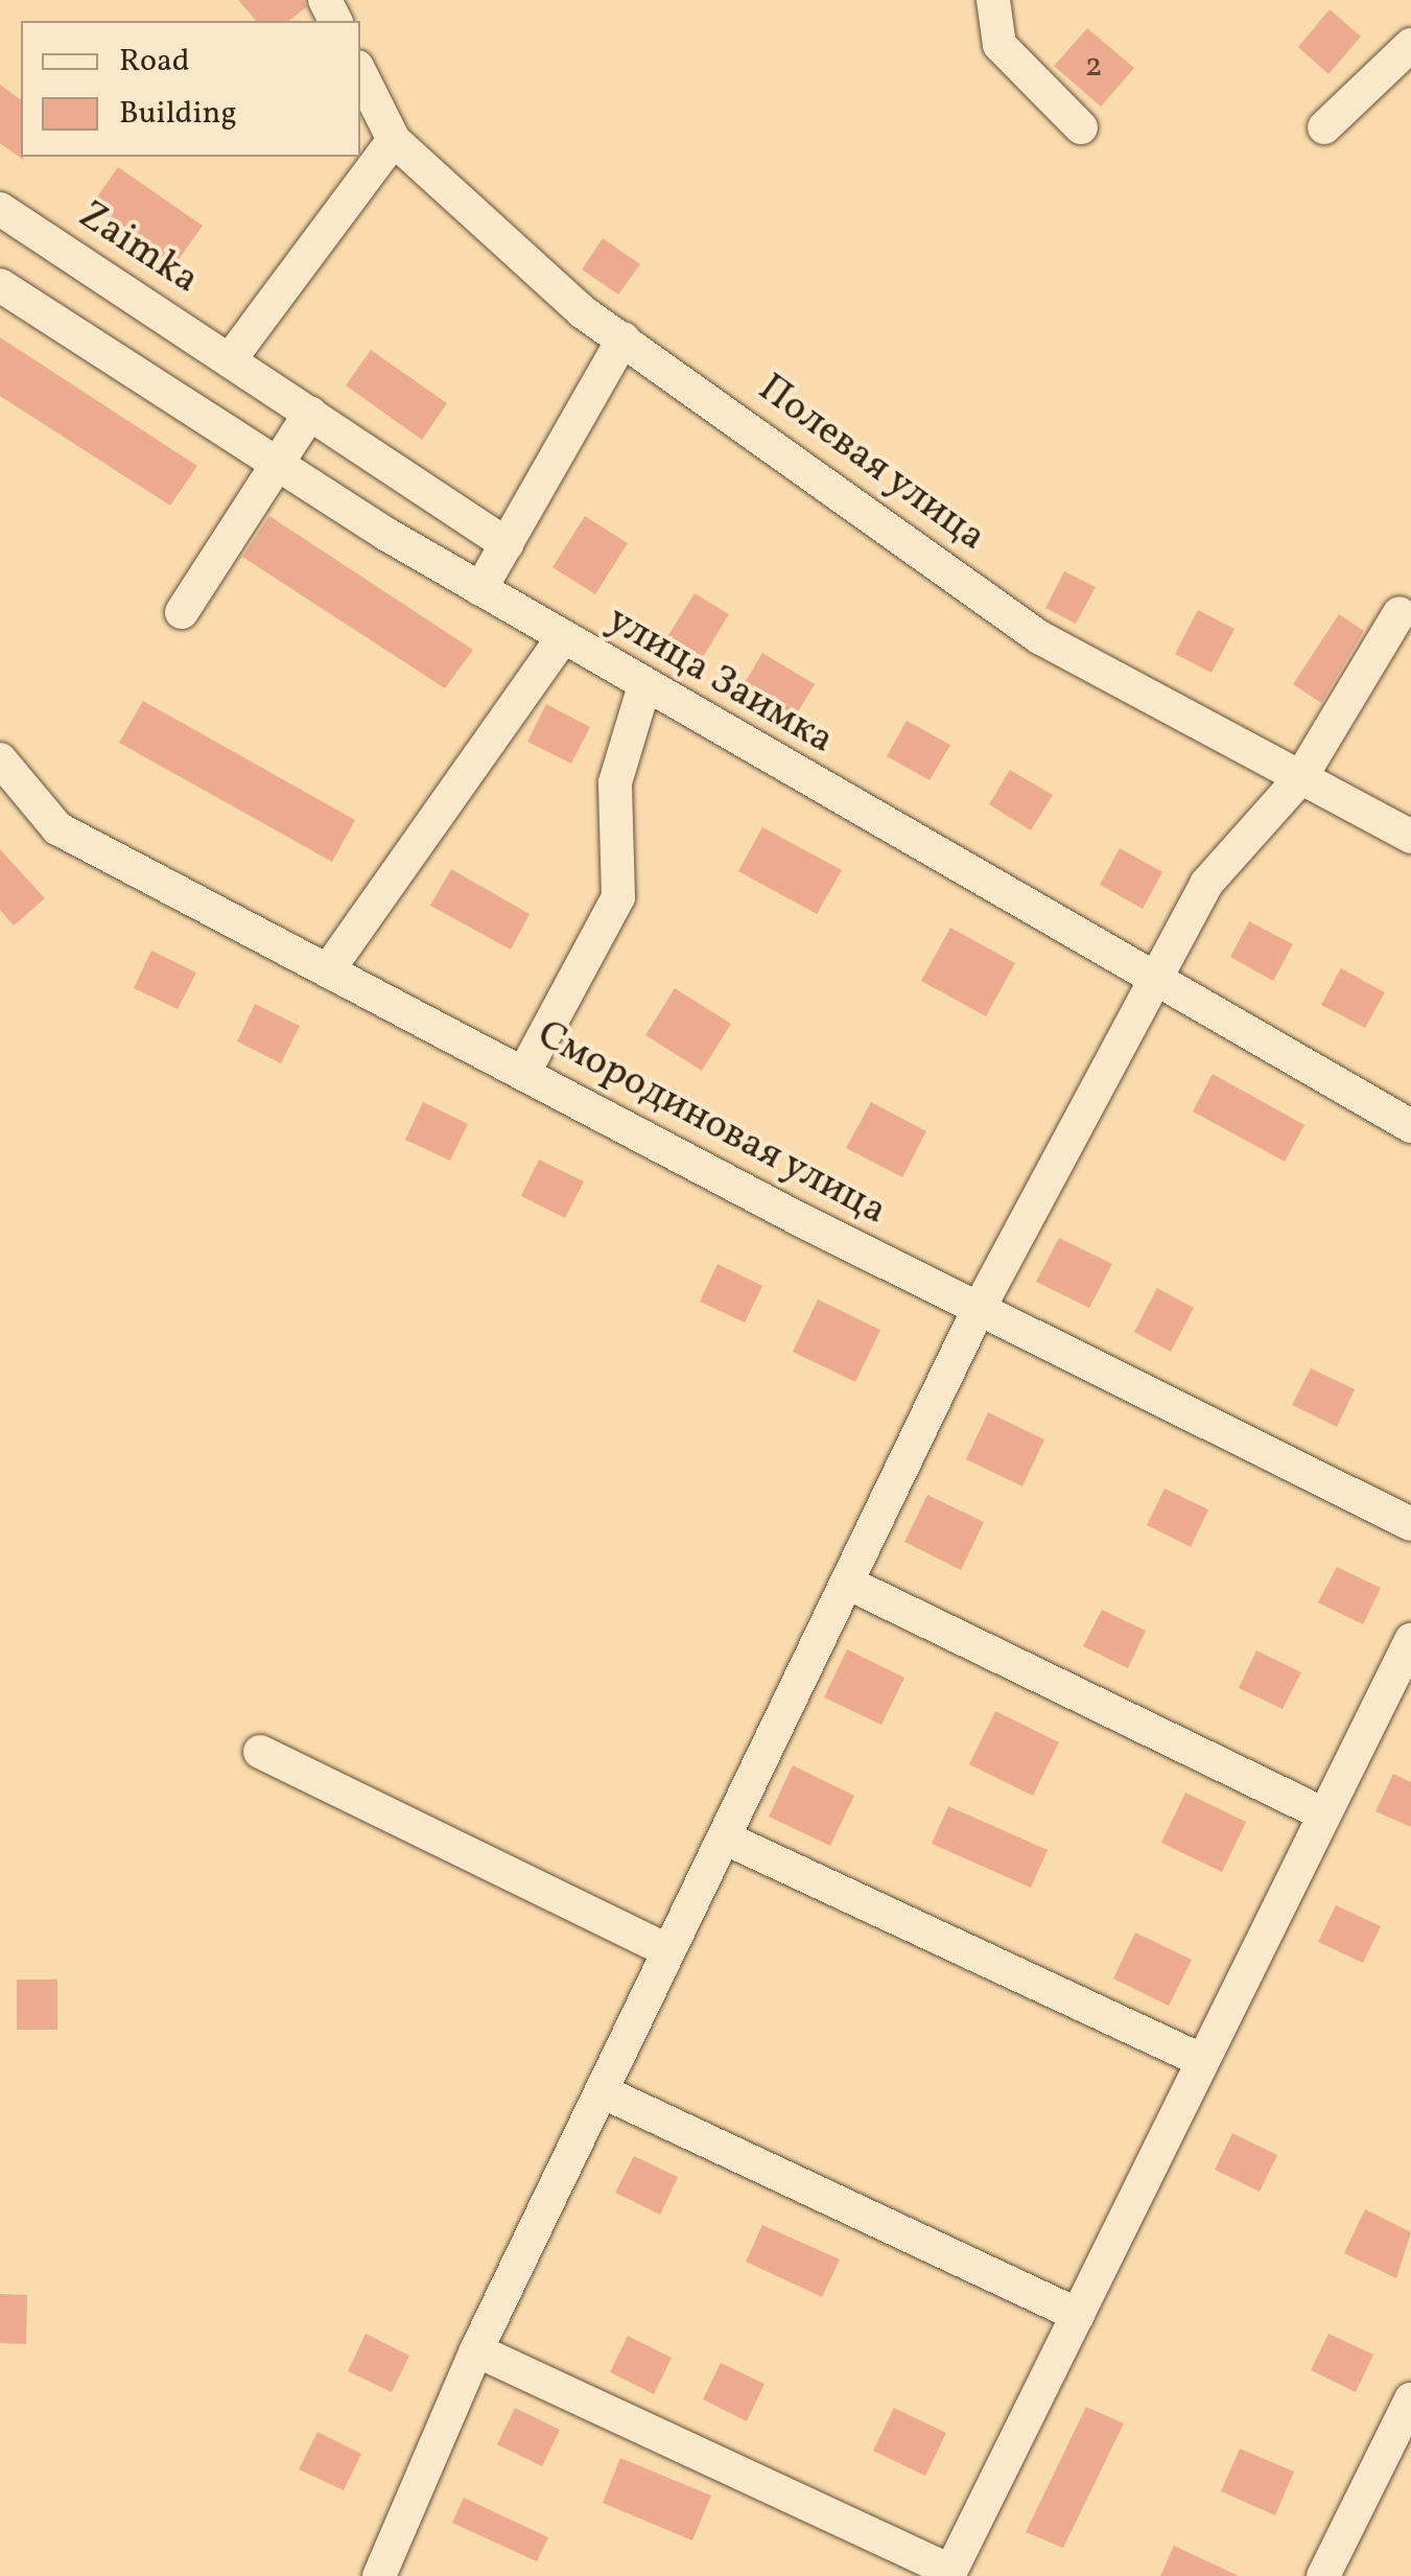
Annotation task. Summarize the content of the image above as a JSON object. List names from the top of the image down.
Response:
{
  "streets": {
    "street": [
      "Zaimka",
      "Полевая улица",
      "улица Заимка",
      "Смородиновая улица"
    ]
  },
  "house_numbers": ["2"],
  "legend": ["Road", "Building"]
}
